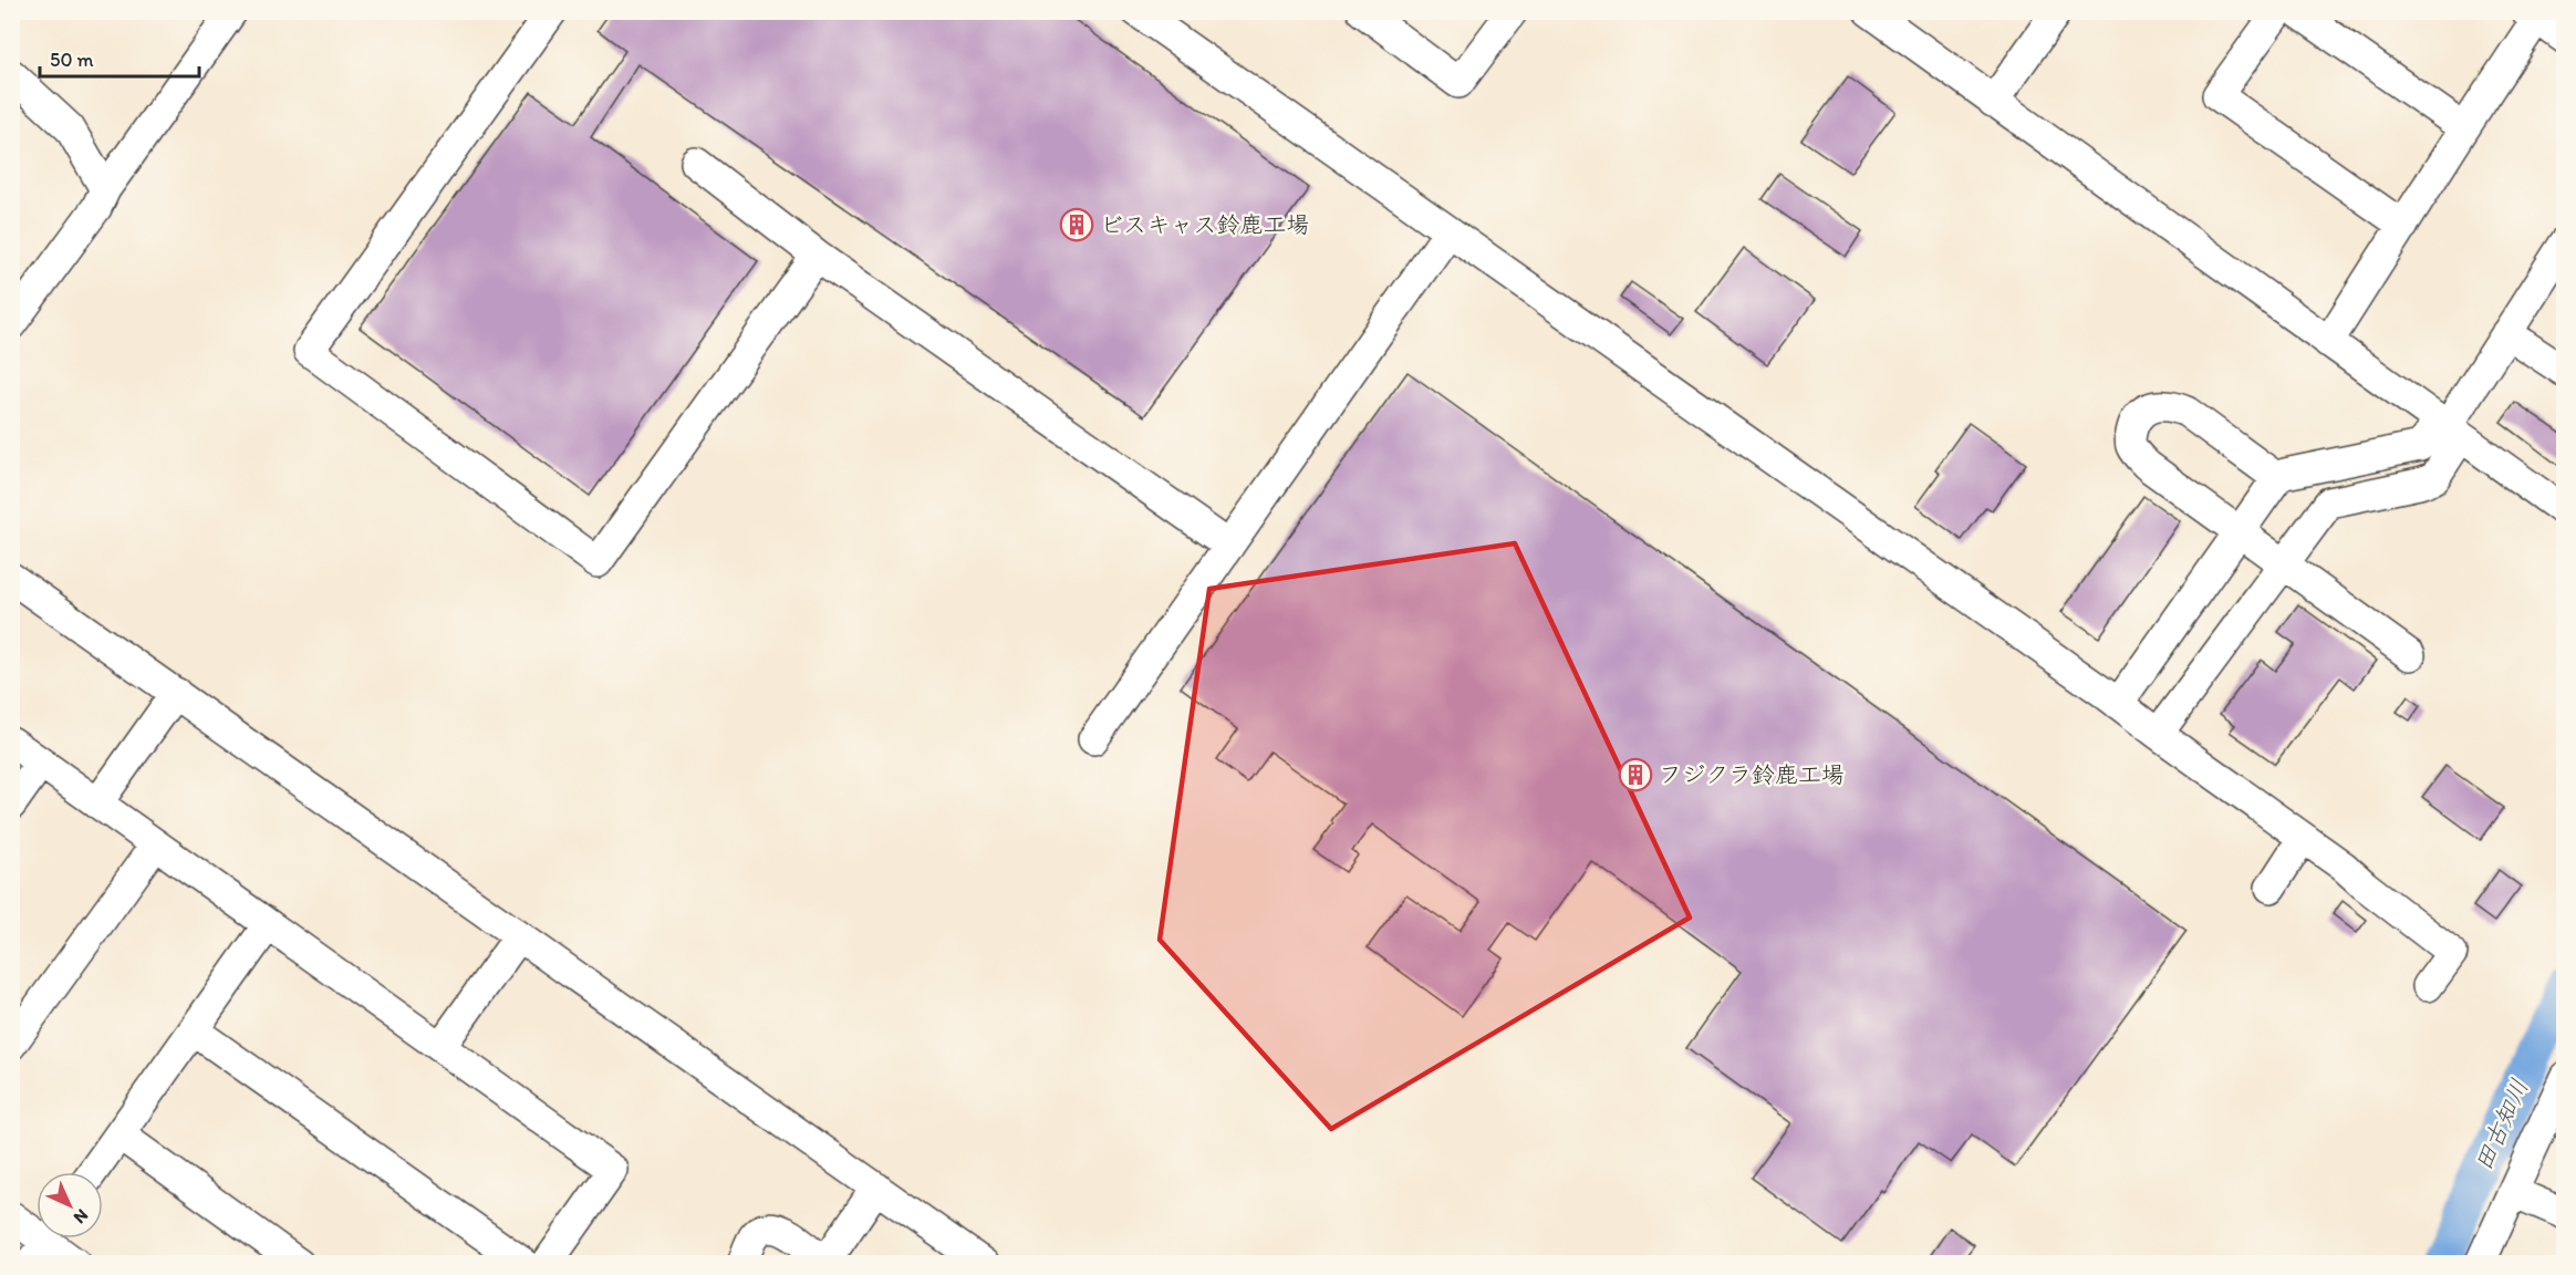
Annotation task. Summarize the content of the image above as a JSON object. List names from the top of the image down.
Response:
{
  "water": ["田古知川"],
  "places": {
    "building": ["ビスキャス鈴鹿工場", "フジクラ鈴鹿工場"]
  },
  "scale_bar": "50 m",
  "north": "bottom right"
}
